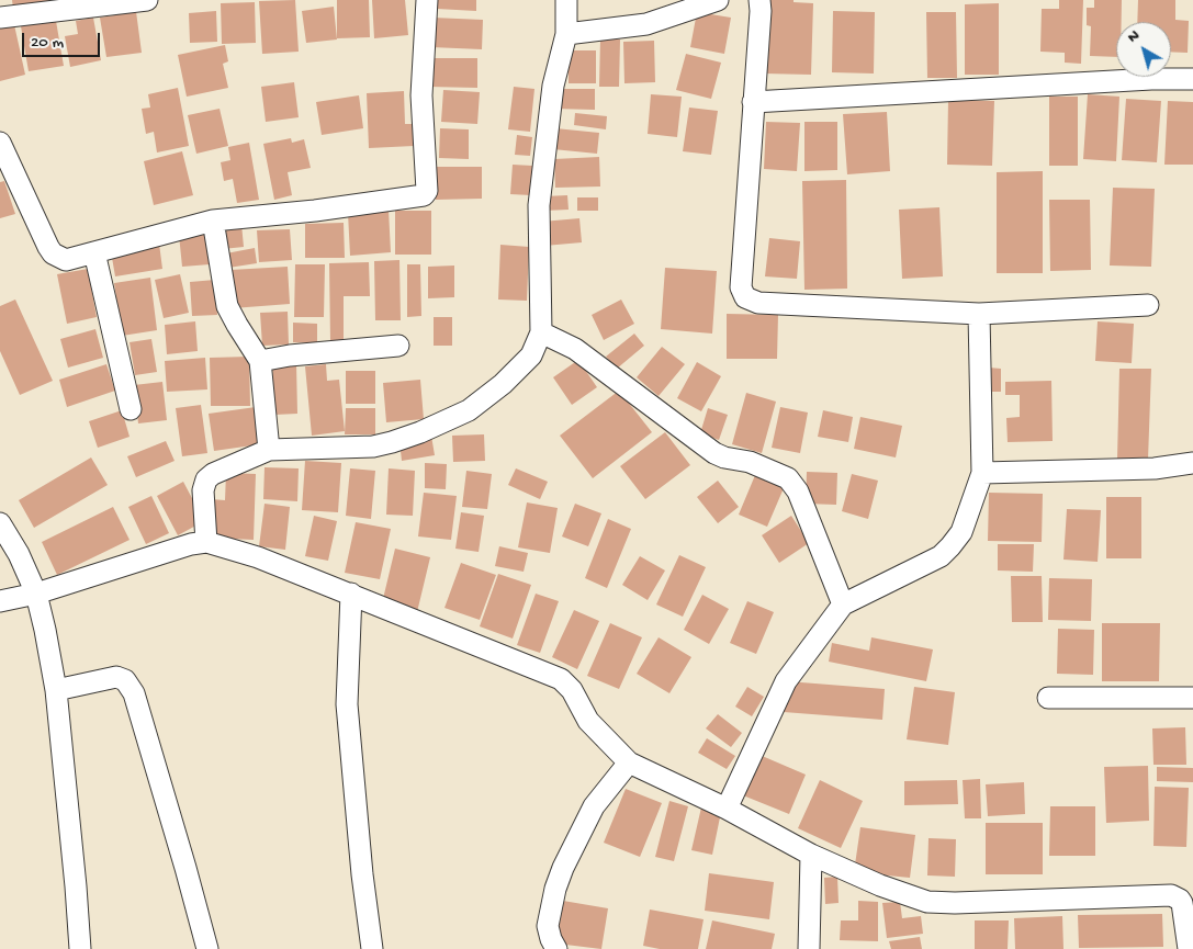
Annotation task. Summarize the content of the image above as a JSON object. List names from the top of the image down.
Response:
{
  "scale_bar": "20 m",
  "north": "top left"
}
